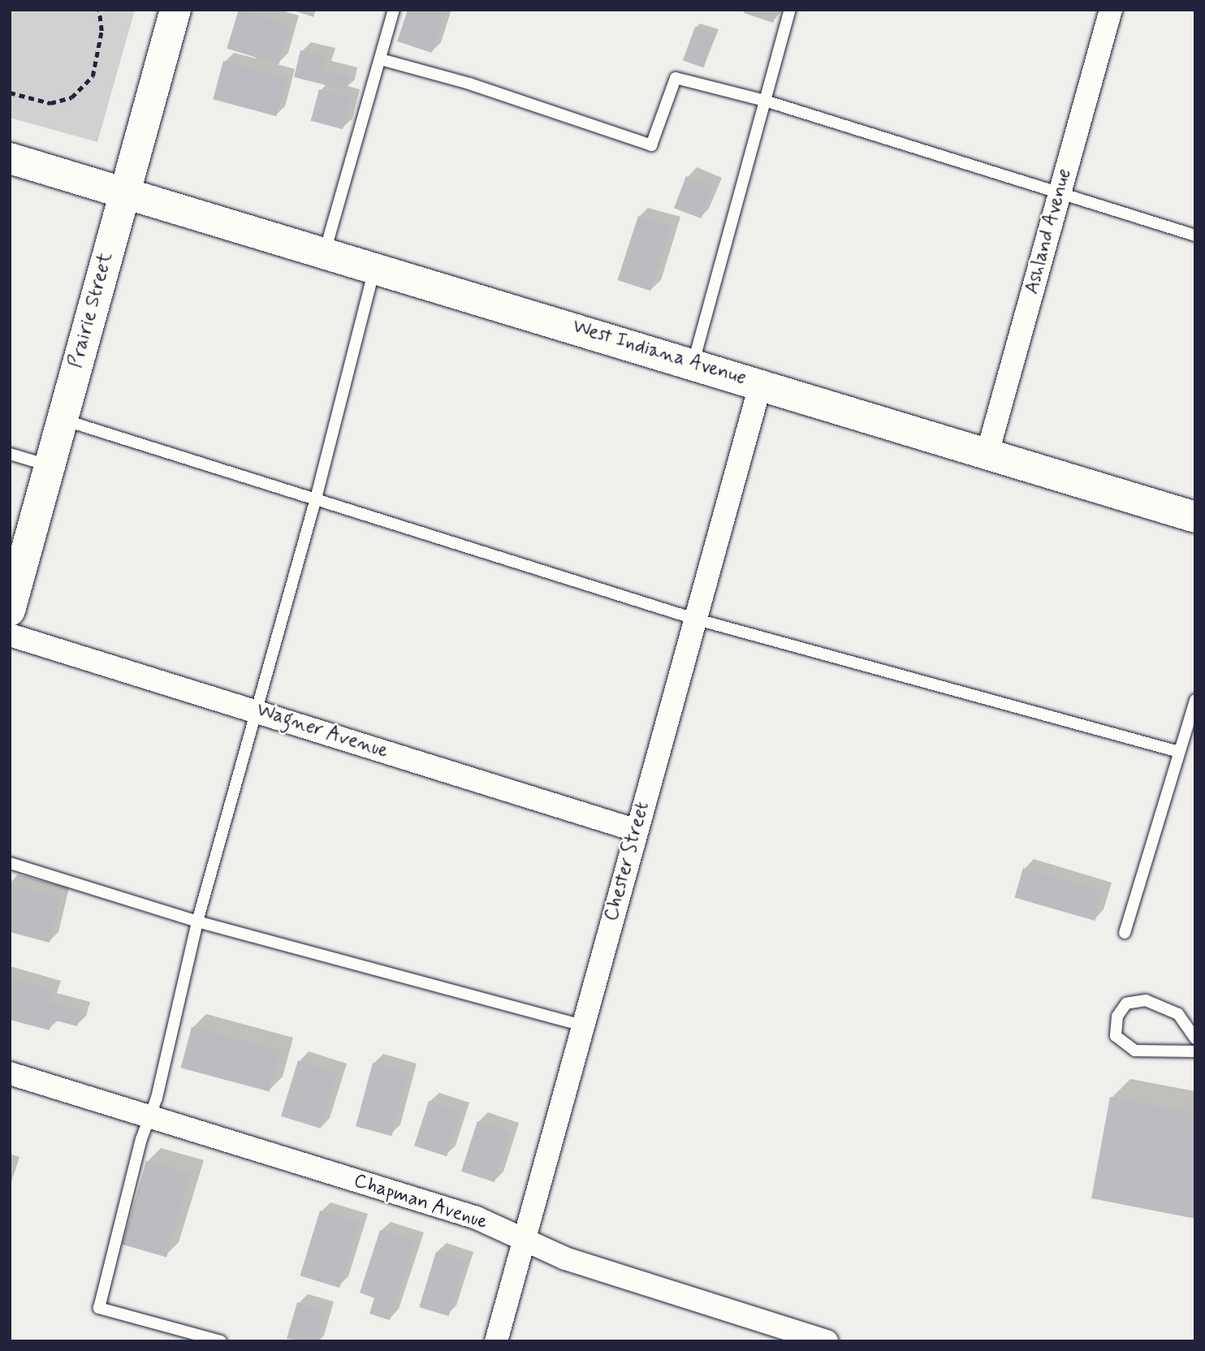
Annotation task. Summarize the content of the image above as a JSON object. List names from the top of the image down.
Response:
{
  "streets": {
    "street": [
      "Ashland Avenue",
      "Prairie Street",
      "West Indiana Avenue",
      "Wagner Avenue",
      "Chester Street",
      "Chapman Avenue"
    ]
  },
  "crossings": [
    ["Ashland Avenue", "West Indiana Avenue"],
    ["Prairie Street", "West Indiana Avenue"],
    ["West Indiana Avenue", "Chester Street"],
    ["Wagner Avenue", "Chester Street"],
    ["Chester Street", "Chapman Avenue"]
  ]
}
